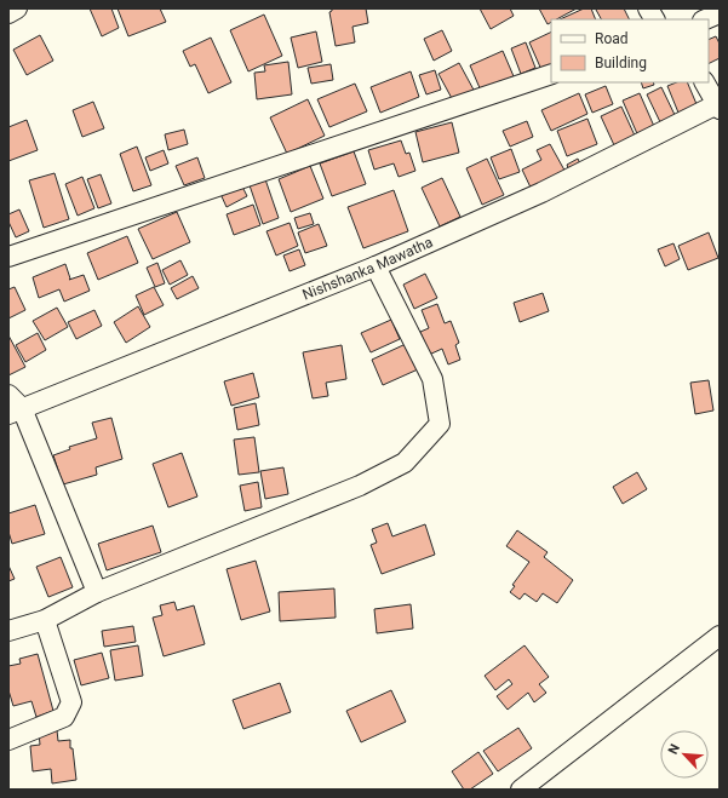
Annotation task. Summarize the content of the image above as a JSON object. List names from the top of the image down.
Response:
{
  "streets": {
    "street": ["Nishshanka Mawatha"]
  },
  "legend": ["Road", "Building"],
  "north": "top left"
}
